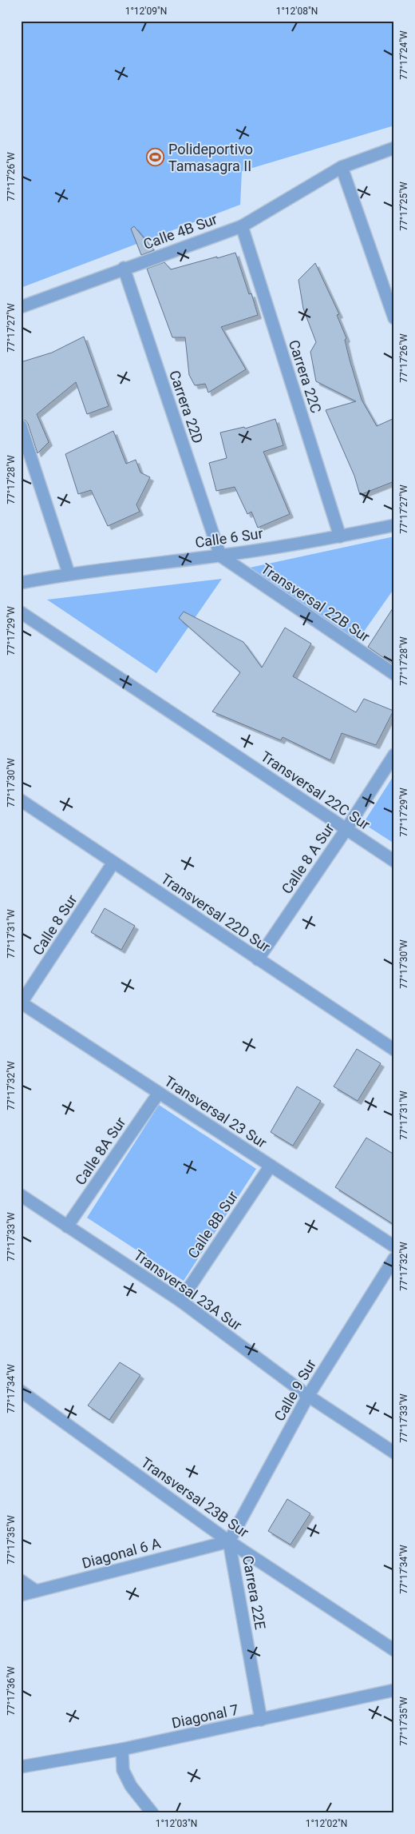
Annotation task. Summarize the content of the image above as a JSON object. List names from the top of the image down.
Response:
{
  "streets": {
    "street": [
      "Calle 4B Sur",
      "Carrera 22C",
      "Carrera 22D",
      "Calle 6 Sur",
      "Transversal 22B Sur",
      "Transversal 22C Sur",
      "Calle 8 A Sur",
      "Transversal 22D Sur",
      "Calle 8 Sur",
      "Transversal 23 Sur",
      "Calle 8A Sur",
      "Calle 8B Sur",
      "Transversal 23A Sur",
      "Calle 9 Sur",
      "Transversal 23B Sur",
      "Diagonal 6 A",
      "Carrera 22E",
      "Diagonal 7"
    ]
  },
  "crossings": [
    ["Calle 4B Sur", "Carrera 22C"],
    ["Calle 4B Sur", "Carrera 22D"],
    ["Carrera 22C", "Calle 6 Sur"],
    ["Carrera 22D", "Calle 6 Sur"],
    ["Carrera 22D", "Transversal 22B Sur"],
    ["Calle 6 Sur", "Transversal 22B Sur"],
    ["Transversal 22C Sur", "Calle 8 A Sur"],
    ["Calle 8 A Sur", "Transversal 22D Sur"],
    ["Transversal 22D Sur", "Calle 8 Sur"],
    ["Calle 8 Sur", "Transversal 23 Sur"],
    ["Transversal 23 Sur", "Calle 8A Sur"],
    ["Transversal 23 Sur", "Calle 8B Sur"],
    ["Calle 8A Sur", "Transversal 23A Sur"],
    ["Calle 8B Sur", "Transversal 23A Sur"],
    ["Transversal 23A Sur", "Calle 9 Sur"],
    ["Calle 9 Sur", "Transversal 23B Sur"],
    ["Calle 9 Sur", "Diagonal 6 A"],
    ["Calle 9 Sur", "Carrera 22E"],
    ["Transversal 23B Sur", "Diagonal 6 A"],
    ["Transversal 23B Sur", "Carrera 22E"],
    ["Diagonal 6 A", "Carrera 22E"],
    ["Carrera 22E", "Diagonal 7"]
  ],
  "places": {
    "sports": ["Polideportivo Tamasagra II"]
  },
  "coordinates": [
    "1°12'09\"N",
    "1°12'08\"N",
    "77°17'24\"W",
    "77°17'26\"W",
    "77°17'25\"W",
    "77°17'27\"W",
    "77°17'28\"W",
    "77°17'29\"W",
    "77°17'30\"W",
    "77°17'31\"W",
    "77°17'32\"W",
    "77°17'33\"W",
    "77°17'34\"W",
    "77°17'35\"W",
    "77°17'36\"W",
    "1°12'03\"N",
    "1°12'02\"N"
  ]
}
